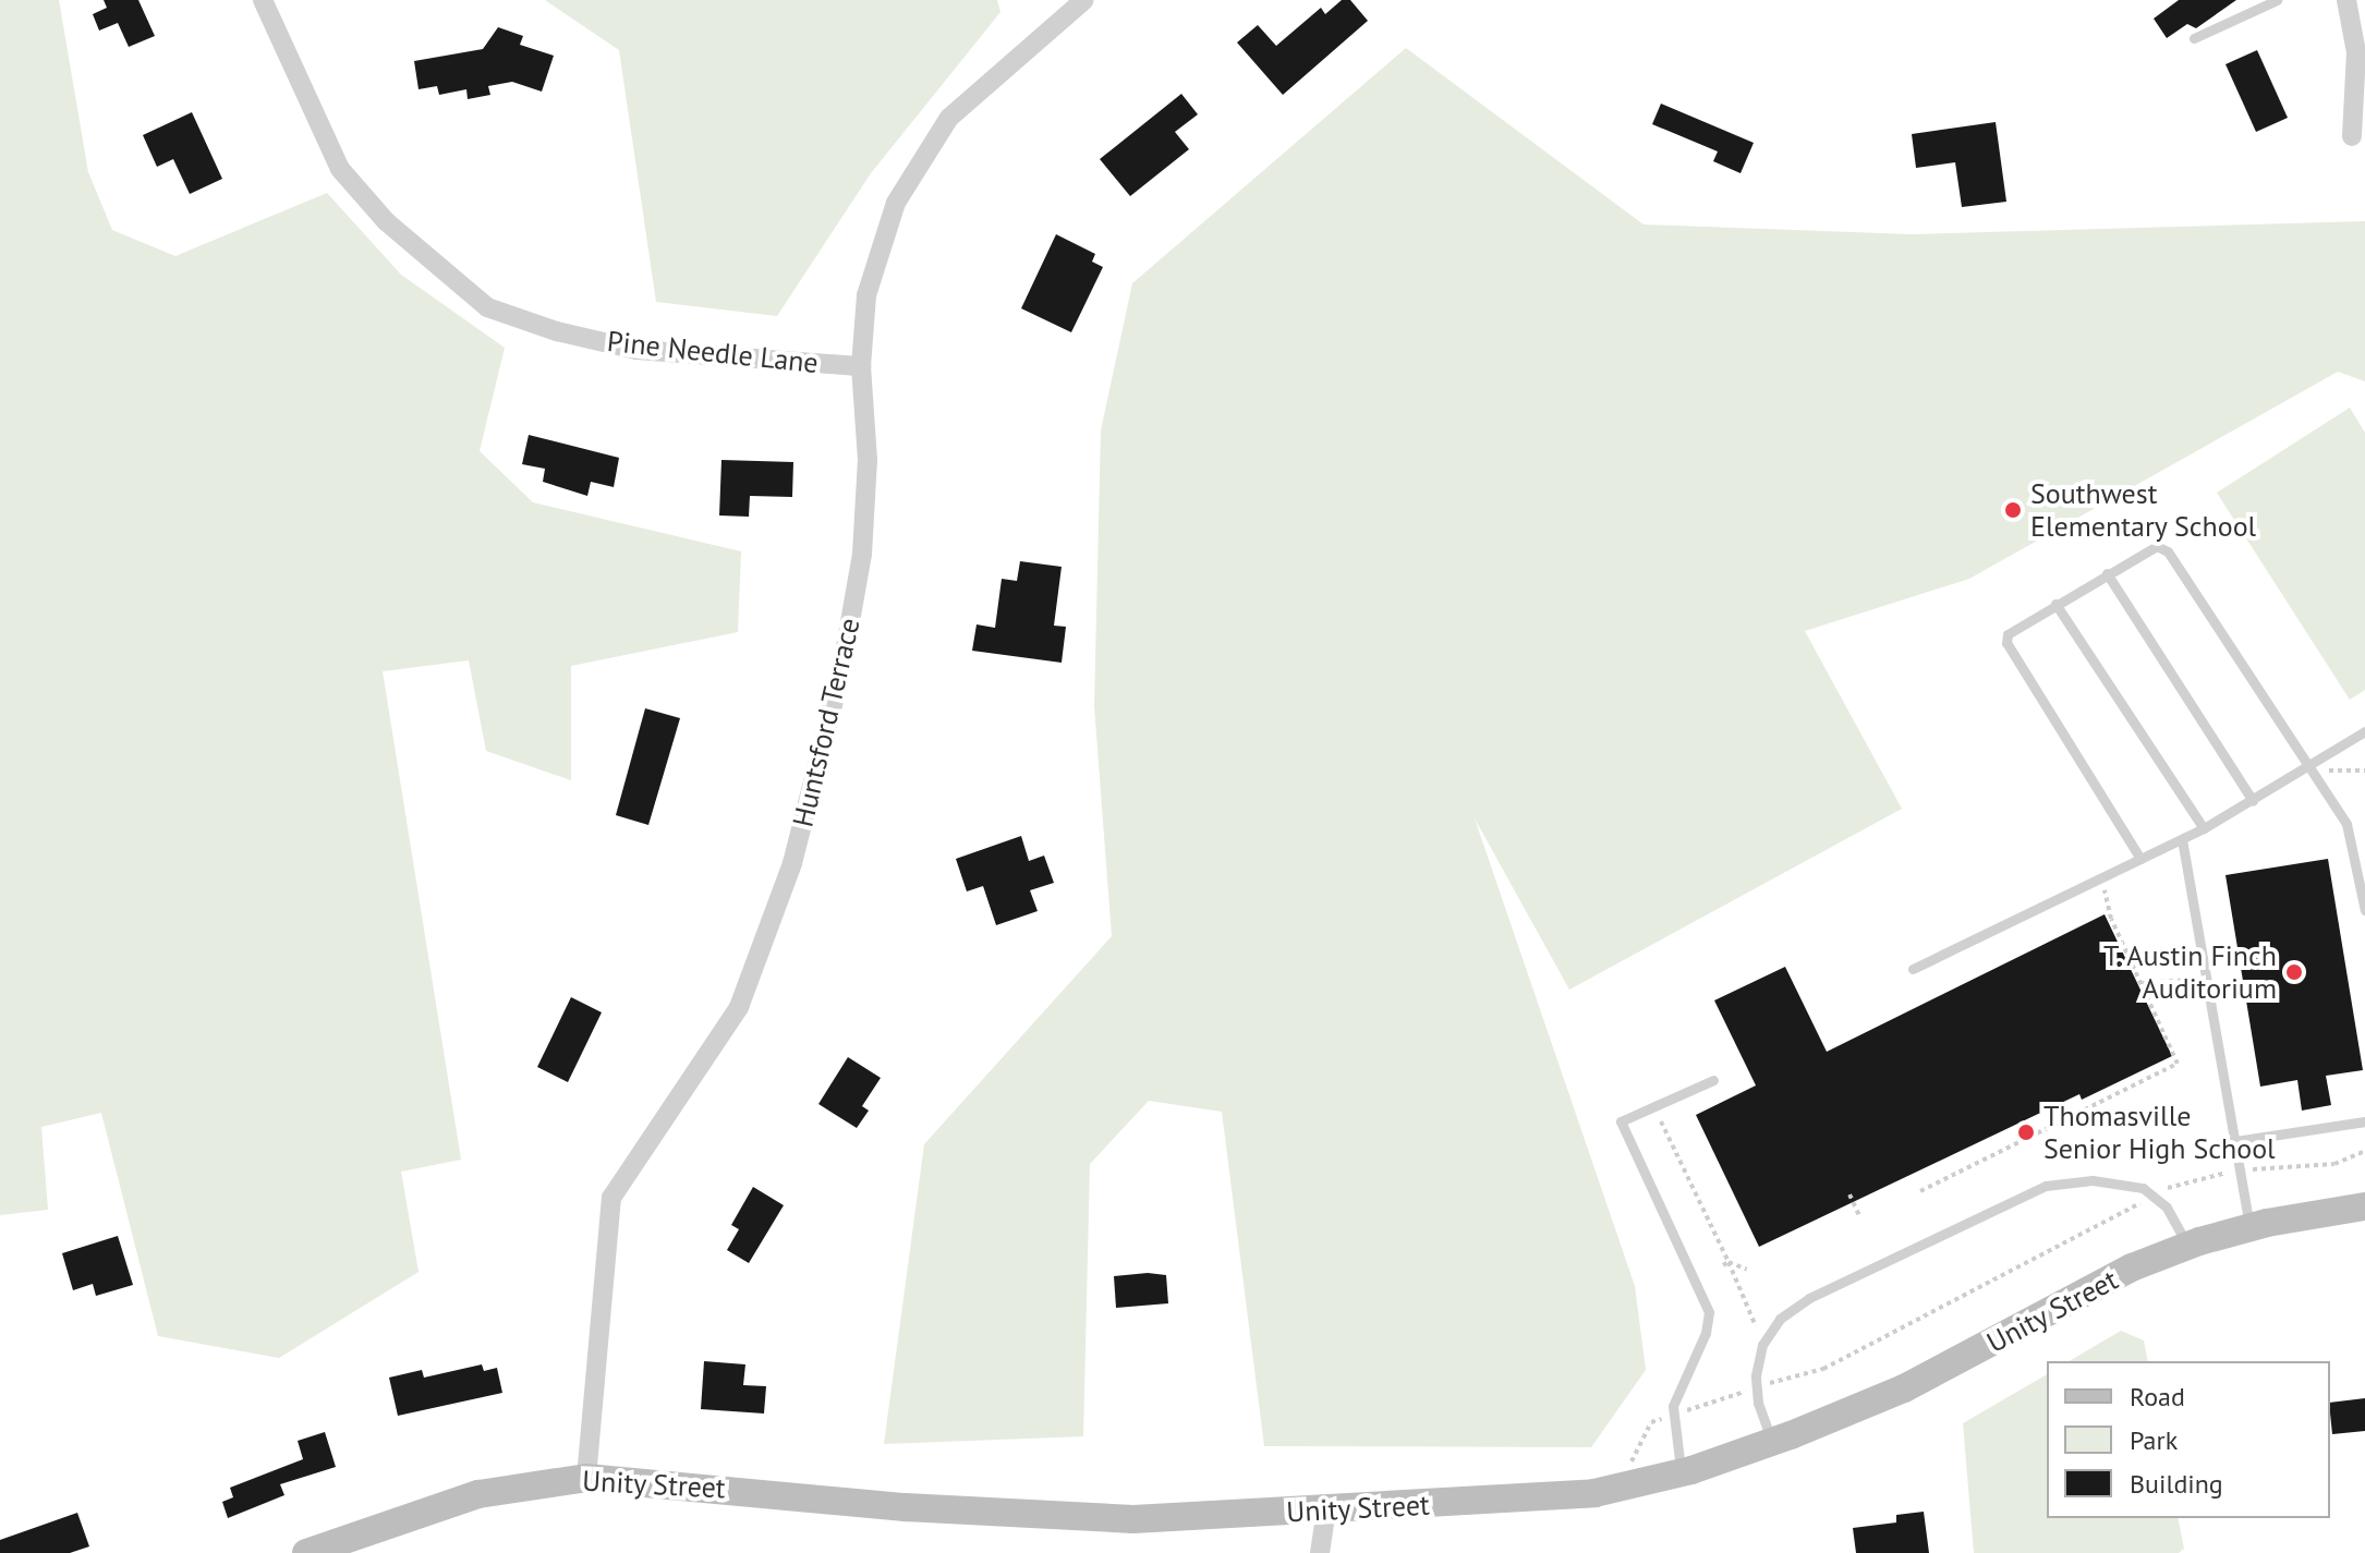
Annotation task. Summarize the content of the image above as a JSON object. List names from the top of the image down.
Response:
{
  "streets": {
    "street": ["Pine Needle Lane", "Huntsford Terrace", "Unity Street"]
  },
  "crossings": [
    ["Pine Needle Lane", "Huntsford Terrace"],
    ["Huntsford Terrace", "Unity Street"]
  ],
  "places": ["Southwest Elementary School", "T. Austin Finch Auditorium", "Thomasville Senior High School"],
  "legend": ["Road", "Park", "Building"]
}
